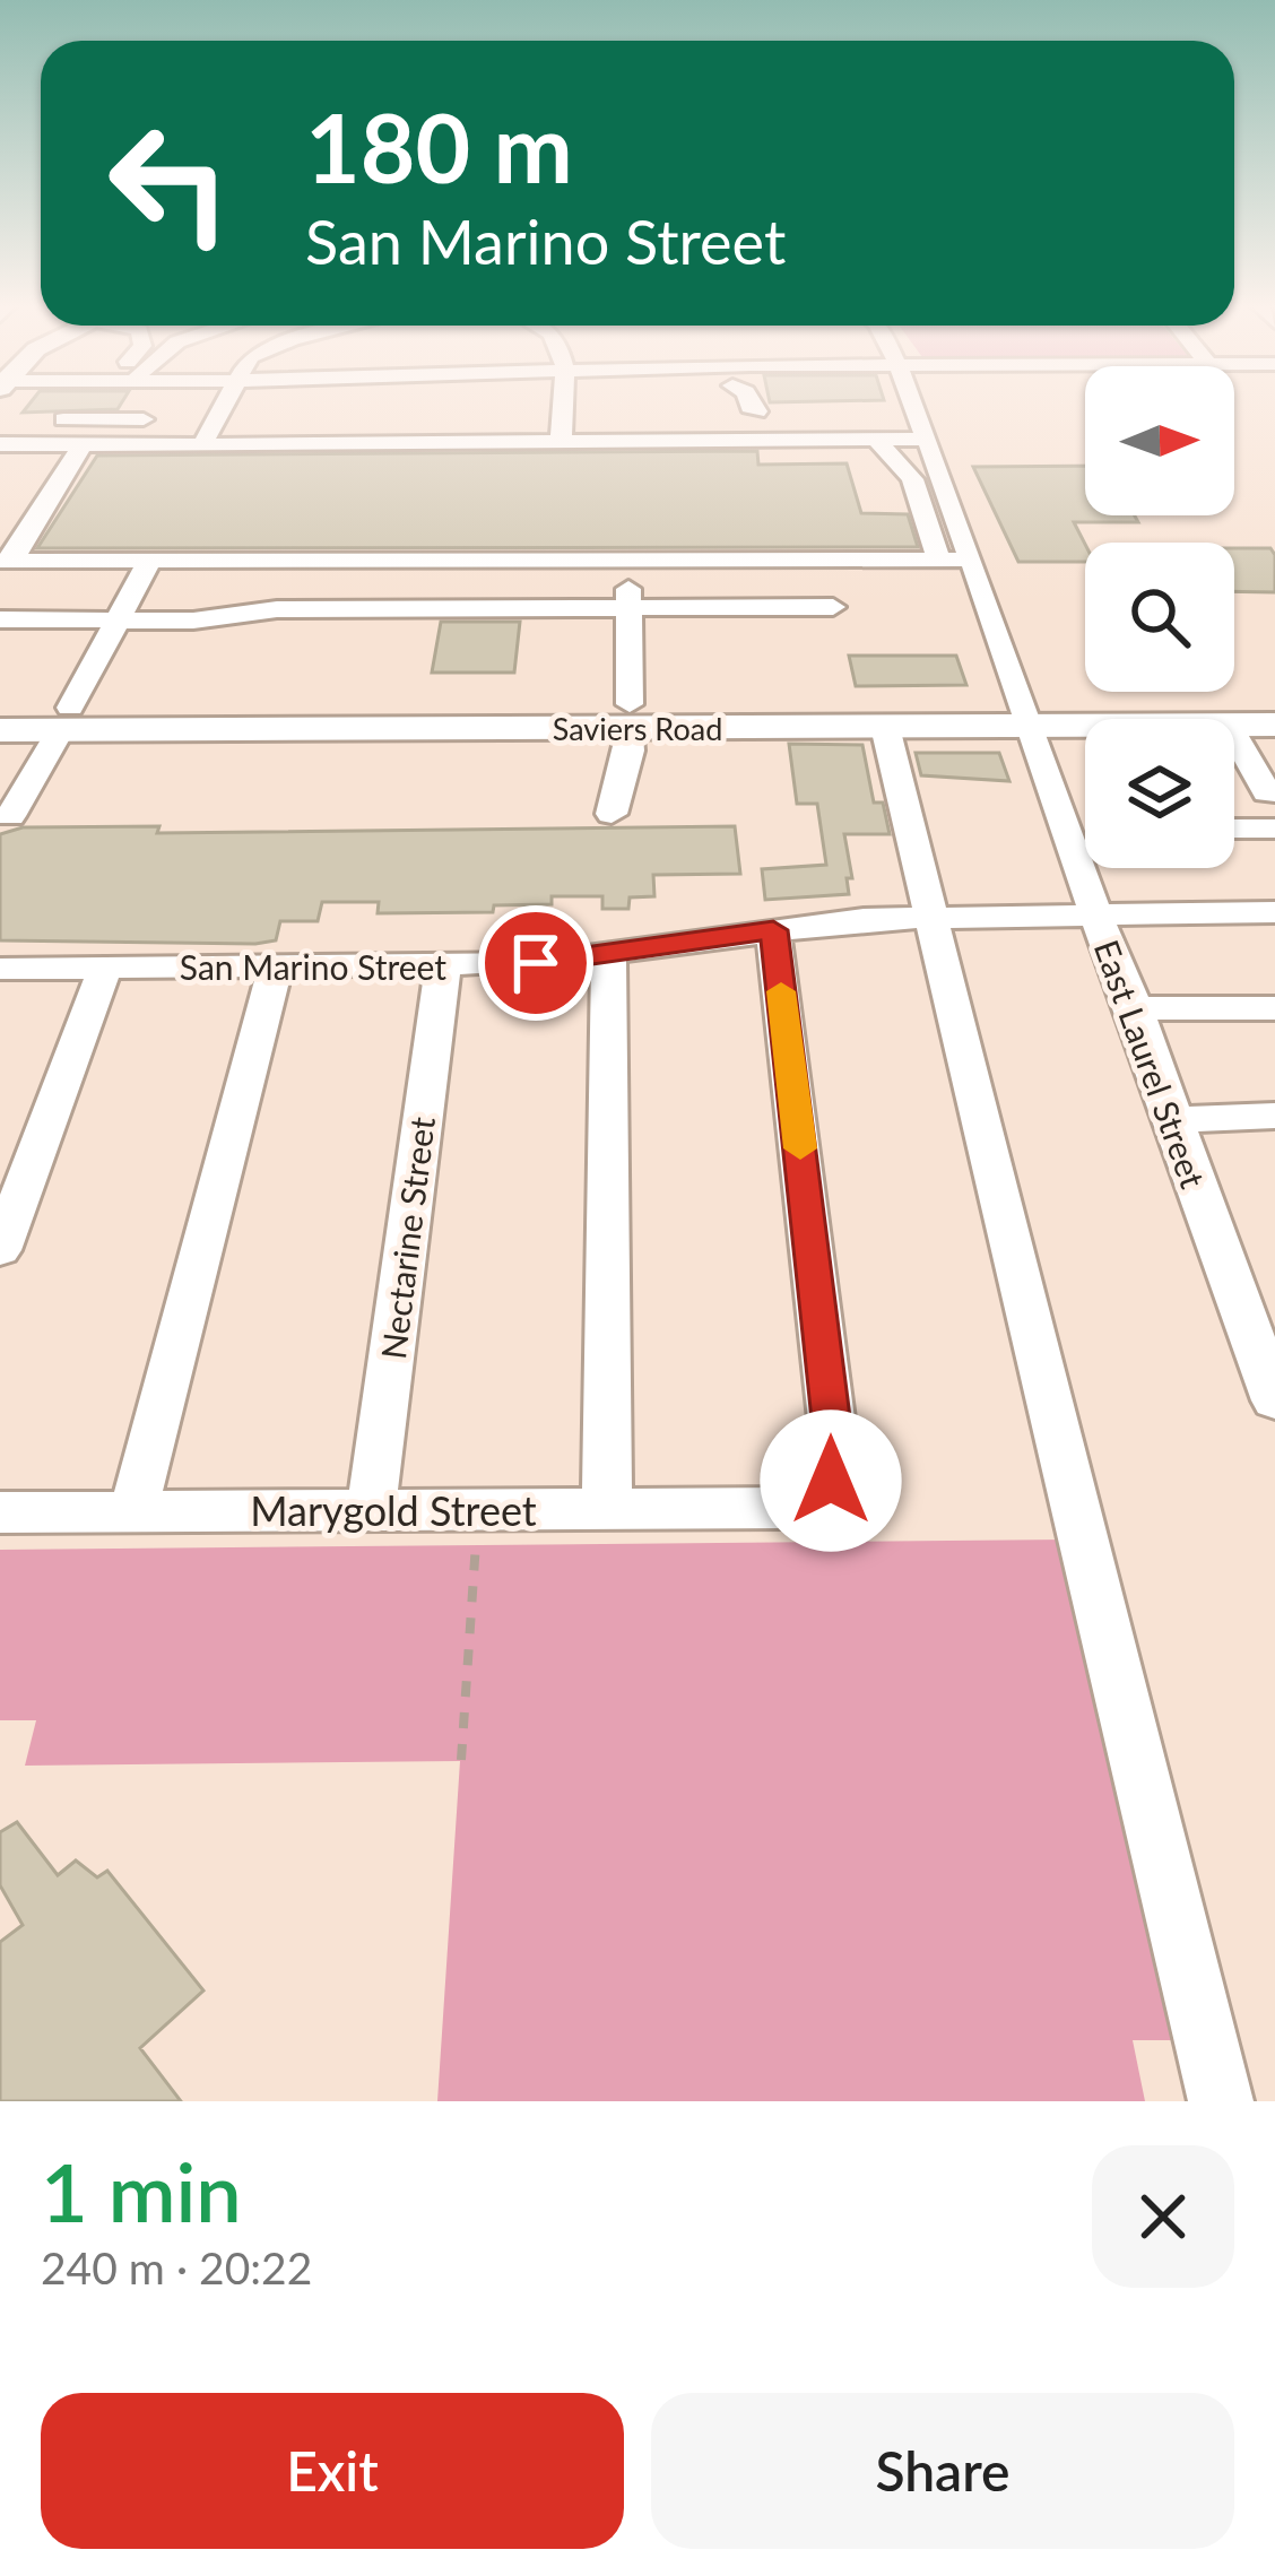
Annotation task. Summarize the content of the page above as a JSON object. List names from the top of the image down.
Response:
{
  "streets": {
    "main road": ["Saviers Road"],
    "street": [
      "San Marino Street",
      "East Laurel Street",
      "Nectarine Street",
      "Marygold Street"
    ]
  },
  "crossings": [
    ["Saviers Road", "East Laurel Street"],
    ["San Marino Street", "East Laurel Street"],
    ["San Marino Street", "Nectarine Street"],
    ["San Marino Street", "Marygold Street"],
    ["Nectarine Street", "Marygold Street"]
  ],
  "north": "right",
  "page": {
    "turn": ["180 m", "San Marino Street"],
    "heading": ["1 min", "240 m · 20:22"],
    "buttons": ["Exit", "Share"]
  }
}
